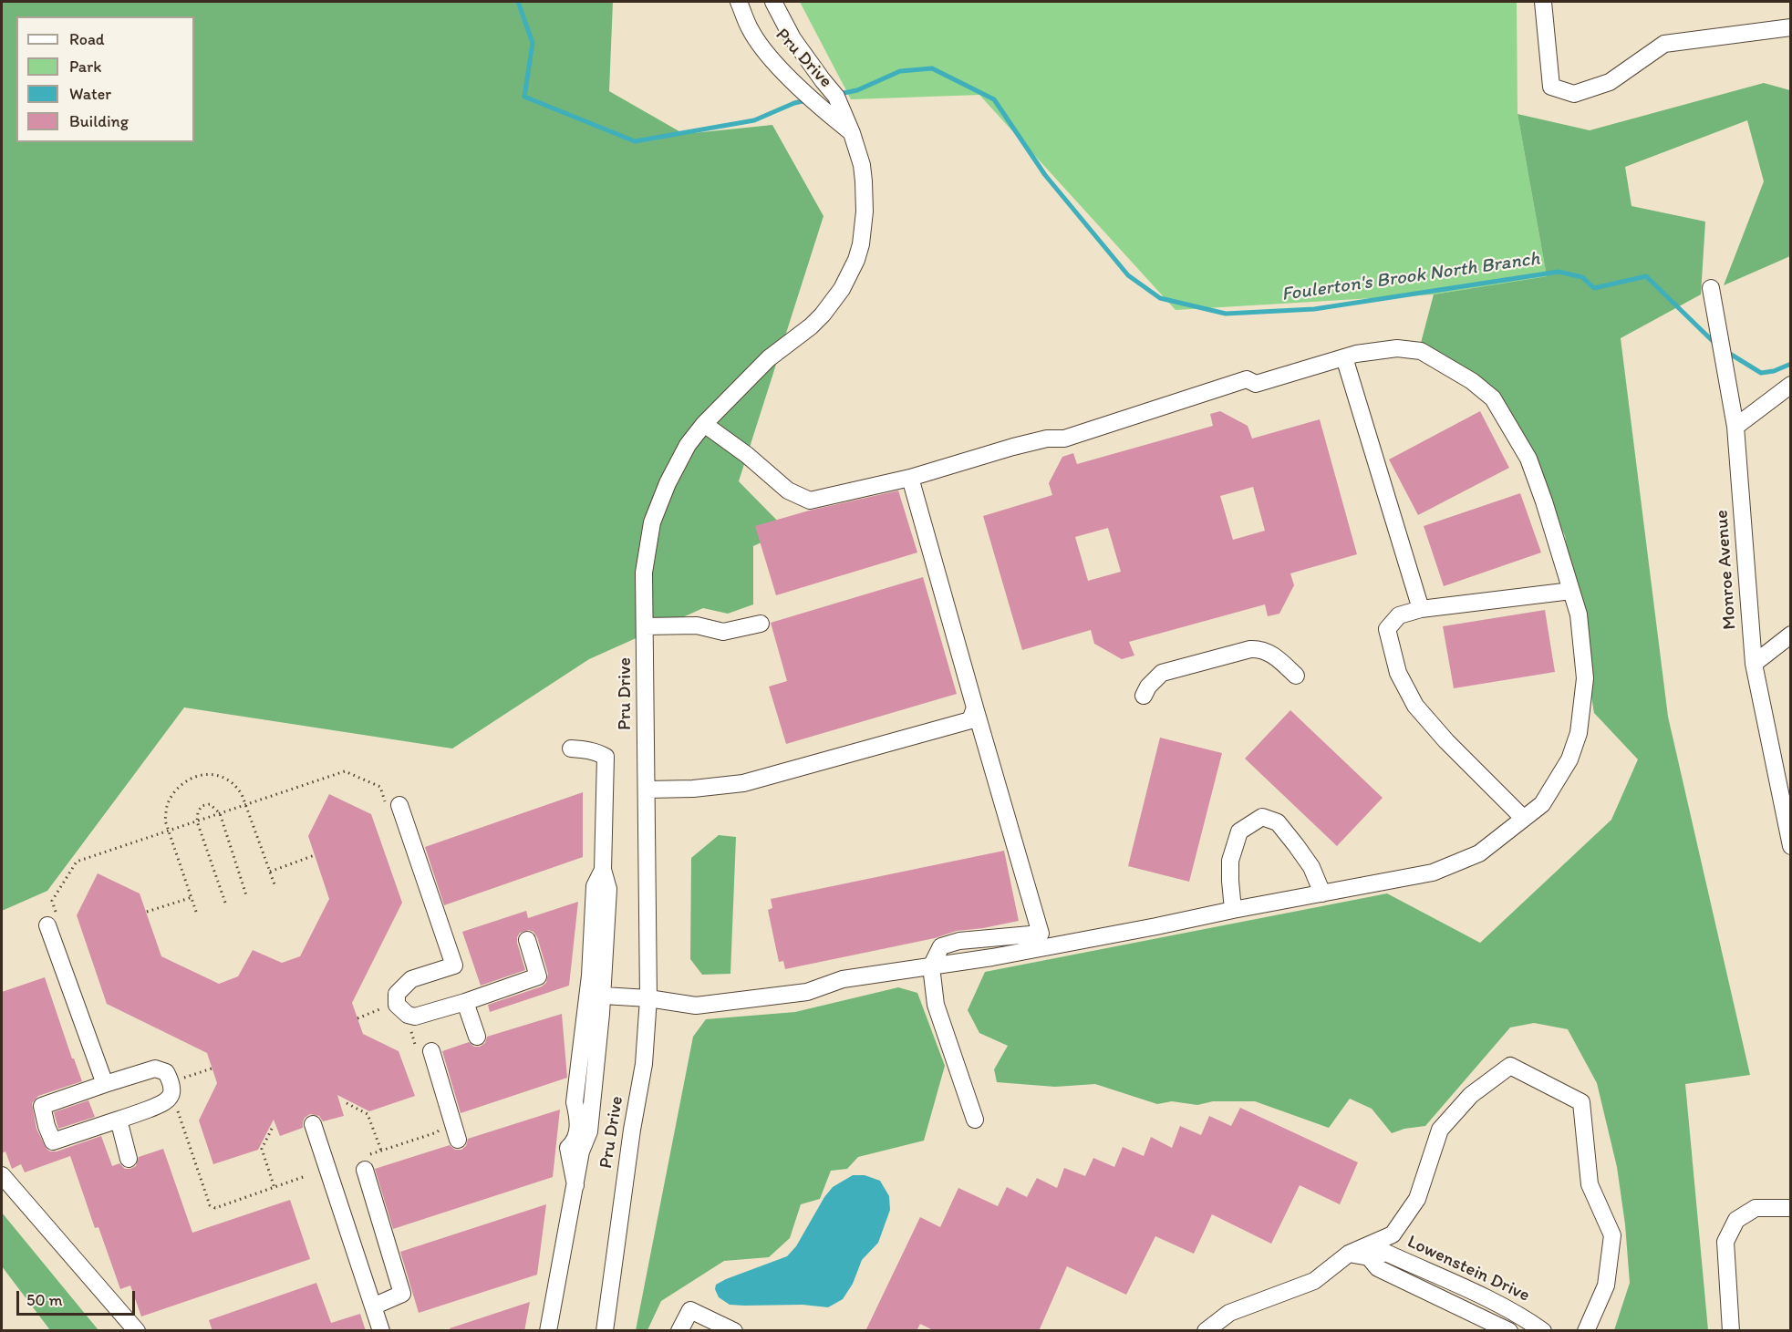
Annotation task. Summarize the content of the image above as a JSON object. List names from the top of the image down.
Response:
{
  "streets": {
    "street": ["Pru Drive", "Monroe Avenue", "Lowenstein Drive"]
  },
  "water": ["Foulerton's Brook North Branch"],
  "legend": [
    "Road",
    "Park",
    "Water",
    "Building"
  ],
  "scale_bar": "50 m"
}
